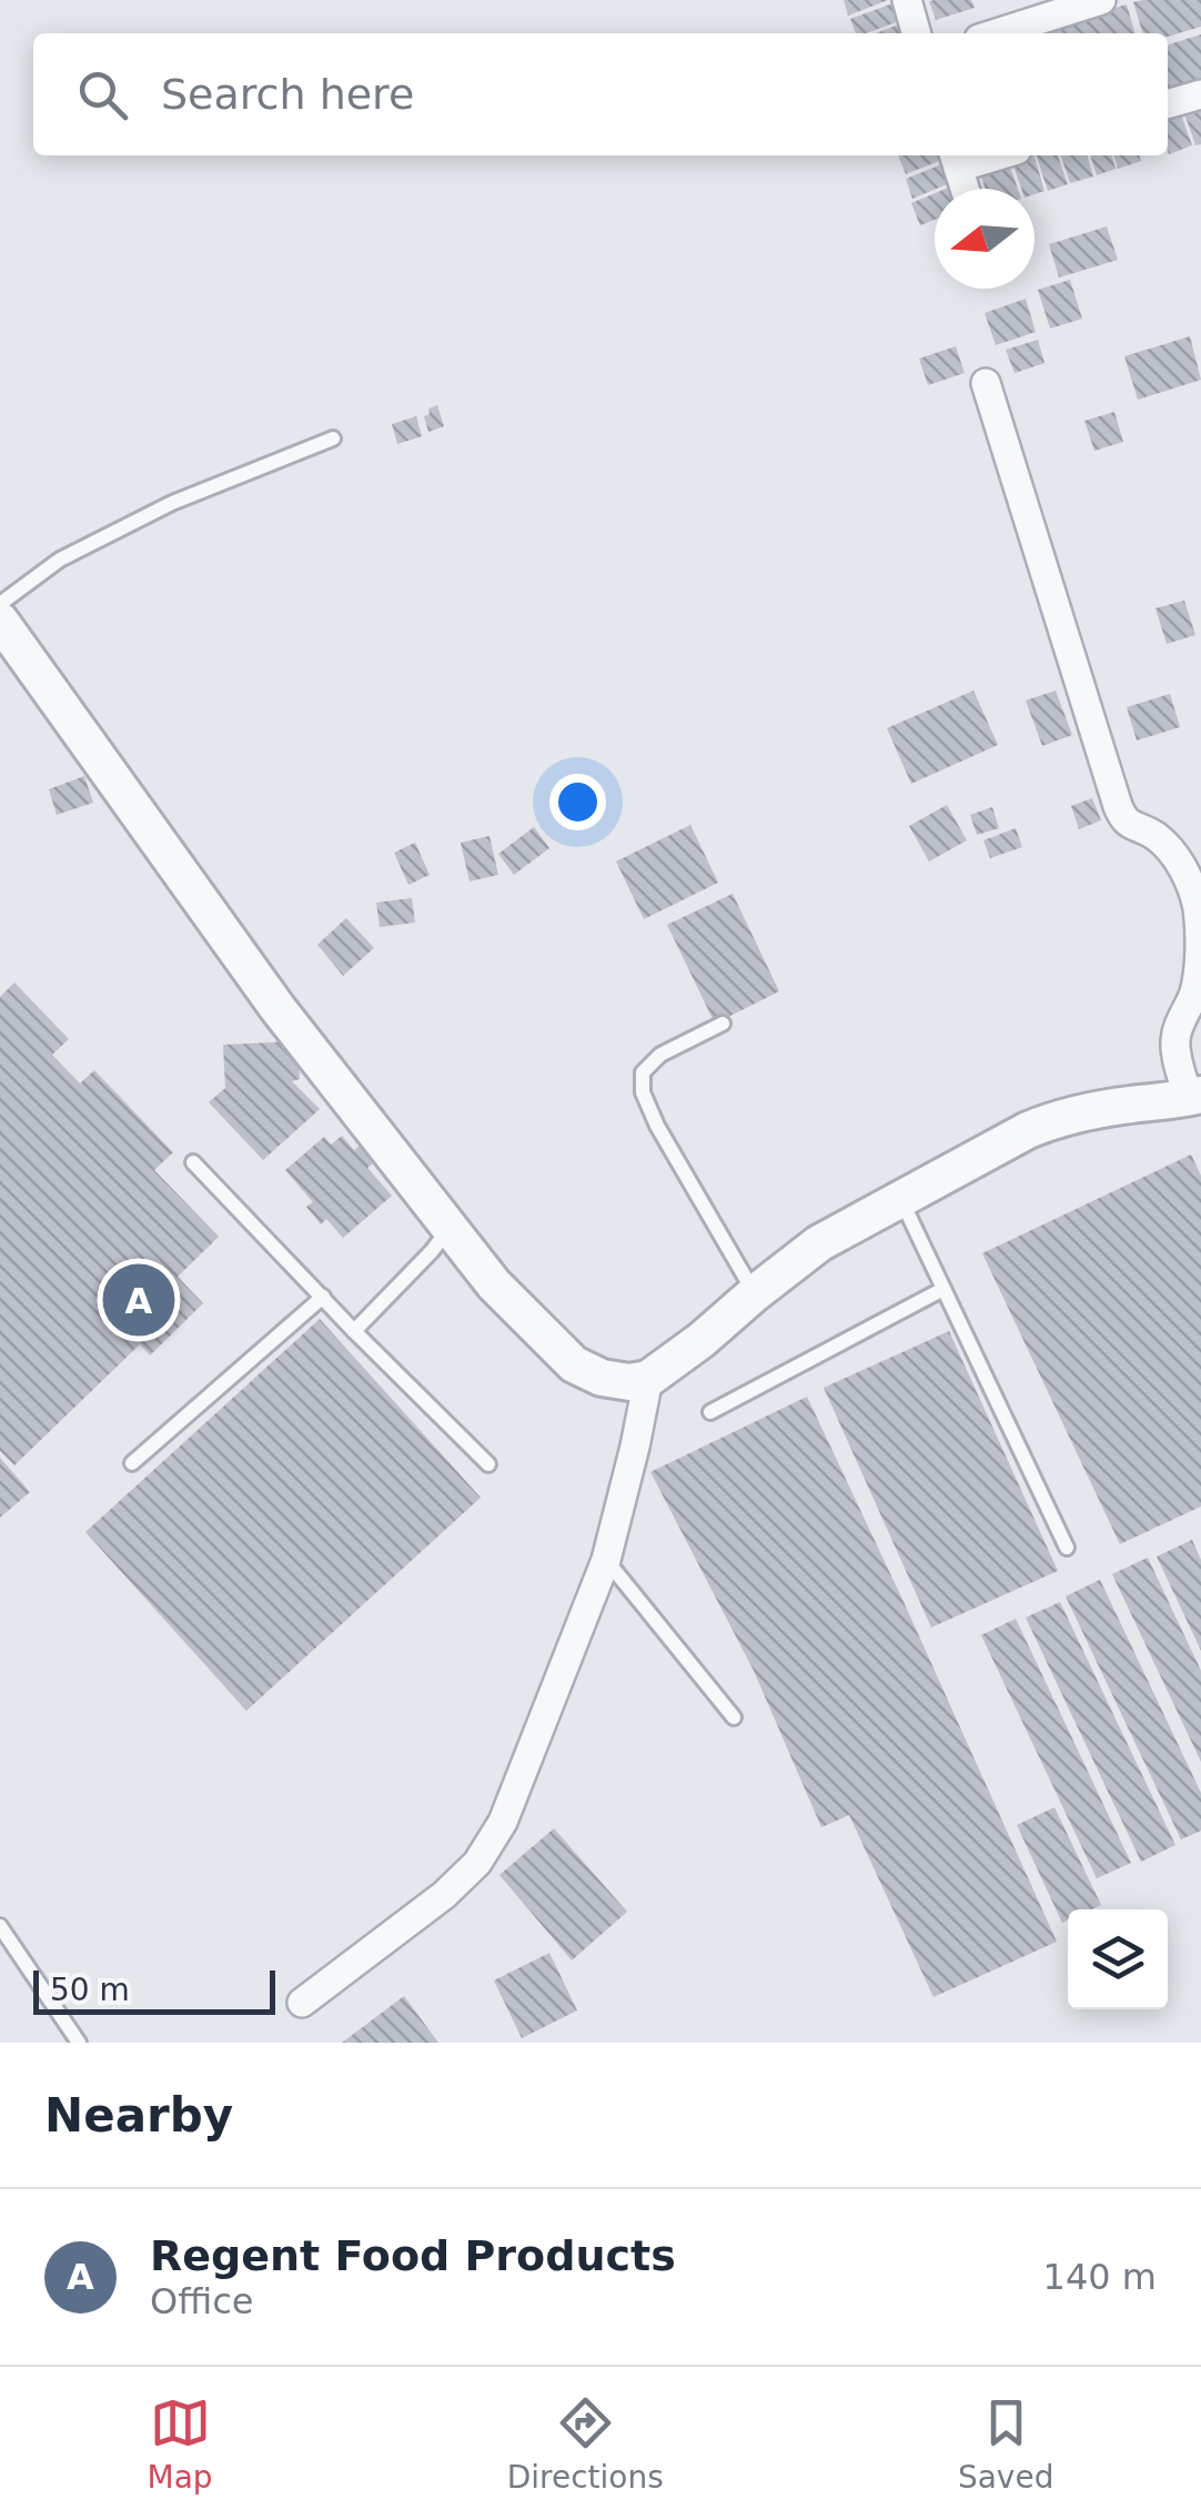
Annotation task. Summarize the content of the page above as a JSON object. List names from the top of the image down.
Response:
{
  "scale_bar": "50 m",
  "north": "left",
  "page": {
    "search": "Search here",
    "pins": "A",
    "scale": "50 m",
    "heading": "Nearby",
    "list": [
      {
        "mark": "A",
        "name": "Regent Food Products",
        "note": "Office",
        "value": "140 m"
      }
    ],
    "nav": ["Map", "Directions", "Saved"]
  }
}
